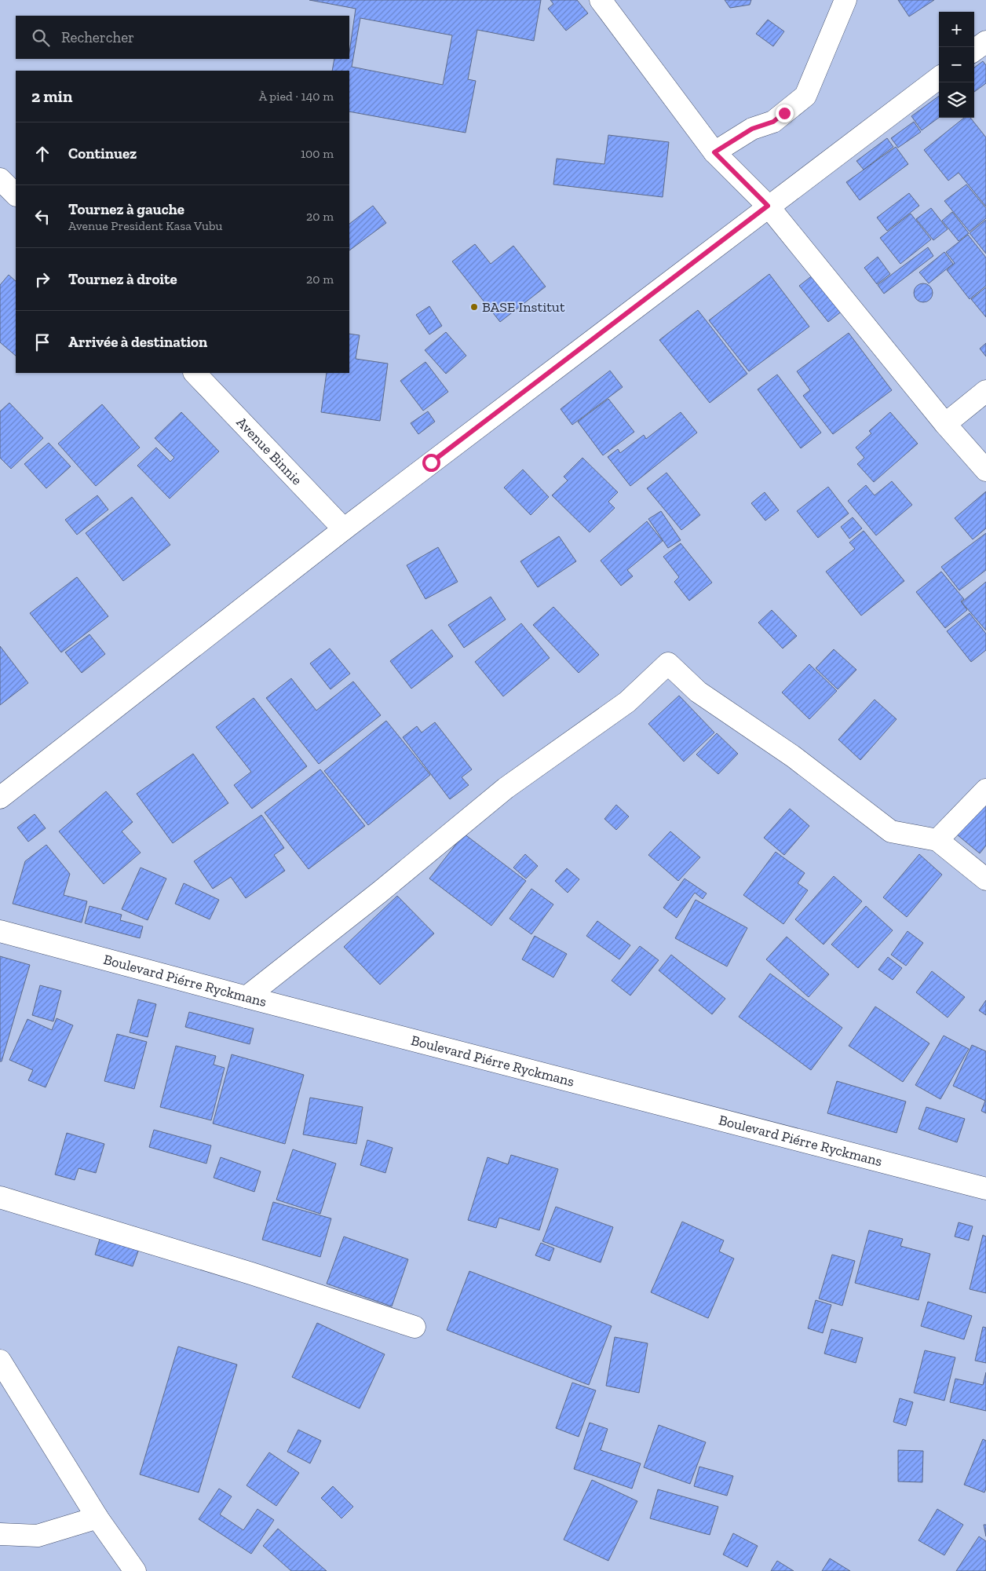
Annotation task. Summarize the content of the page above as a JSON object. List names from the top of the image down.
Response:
{
  "streets": {
    "street": ["Avenue Binnie", "Boulevard Piérre Ryckmans"]
  },
  "places": ["BASE Institut"],
  "page": {
    "map_buttons": ["+", "−"],
    "search": "Rechercher",
    "heading": ["2 min", "À pied · 140 m"],
    "list": [
      ["Continuez", "100 m"],
      ["Tournez à gauche", "Avenue President Kasa Vubu", "20 m"],
      ["Tournez à droite", "20 m"],
      "Arrivée à destination"
    ]
  }
}
